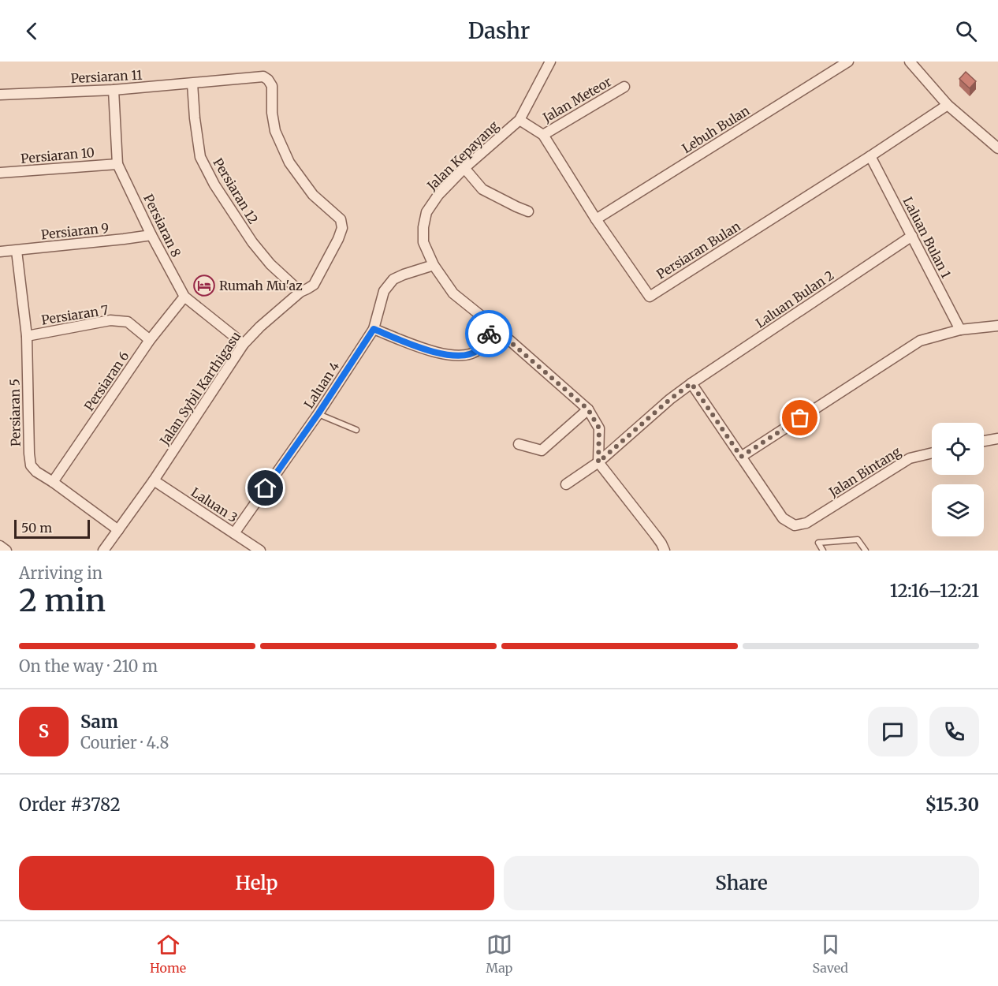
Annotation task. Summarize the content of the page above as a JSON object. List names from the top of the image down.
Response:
{
  "streets": {
    "street": [
      "Persiaran 11",
      "Jalan Meteor",
      "Lebuh Bulan",
      "Persiaran 10",
      "Jalan Kepayang",
      "Persiaran 12",
      "Persiaran 8",
      "Persiaran 9",
      "Laluan Bulan 1",
      "Persiaran Bulan",
      "Laluan Bulan 2",
      "Persiaran 7",
      "Persiaran 6",
      "Laluan 4",
      "Jalan Sybil Karthigasu",
      "Persiaran 5",
      "Jalan Bintang",
      "Laluan 3"
    ]
  },
  "crossings": [
    ["Persiaran 11", "Persiaran 12"],
    ["Persiaran 11", "Persiaran 8"],
    ["Persiaran 11", "Jalan Sybil Karthigasu"],
    ["Jalan Meteor", "Persiaran Bulan"],
    ["Lebuh Bulan", "Persiaran Bulan"],
    ["Persiaran 10", "Persiaran 8"],
    ["Jalan Kepayang", "Persiaran Bulan"],
    ["Jalan Kepayang", "Laluan Bulan 2"],
    ["Jalan Kepayang", "Laluan 4"],
    ["Persiaran 12", "Jalan Sybil Karthigasu"],
    ["Persiaran 8", "Persiaran 9"],
    ["Persiaran 8", "Persiaran 6"],
    ["Persiaran 8", "Jalan Sybil Karthigasu"],
    ["Persiaran 9", "Persiaran 5"],
    ["Laluan Bulan 1", "Persiaran Bulan"],
    ["Laluan Bulan 1", "Laluan Bulan 2"],
    ["Persiaran 7", "Persiaran 6"],
    ["Persiaran 7", "Persiaran 5"],
    ["Persiaran 6", "Persiaran 5"],
    ["Laluan 4", "Laluan 3"],
    ["Jalan Sybil Karthigasu", "Persiaran 5"],
    ["Jalan Sybil Karthigasu", "Laluan 3"]
  ],
  "places": {
    "hotel": ["Rumah Mu'az"]
  },
  "scale_bar": "50 m",
  "page": {
    "header": "Dashr",
    "scale": "50 m",
    "heading": ["2 min", "Arriving in", "12:16–12:21"],
    "panel": [
      "Sam",
      "Courier · 4.8",
      "Order #3782",
      "$15.30"
    ],
    "bar": "On the way · 210 m",
    "round": "S",
    "buttons": ["Help", "Share"],
    "tabs": ["Home", "Map", "Saved"]
  }
}
